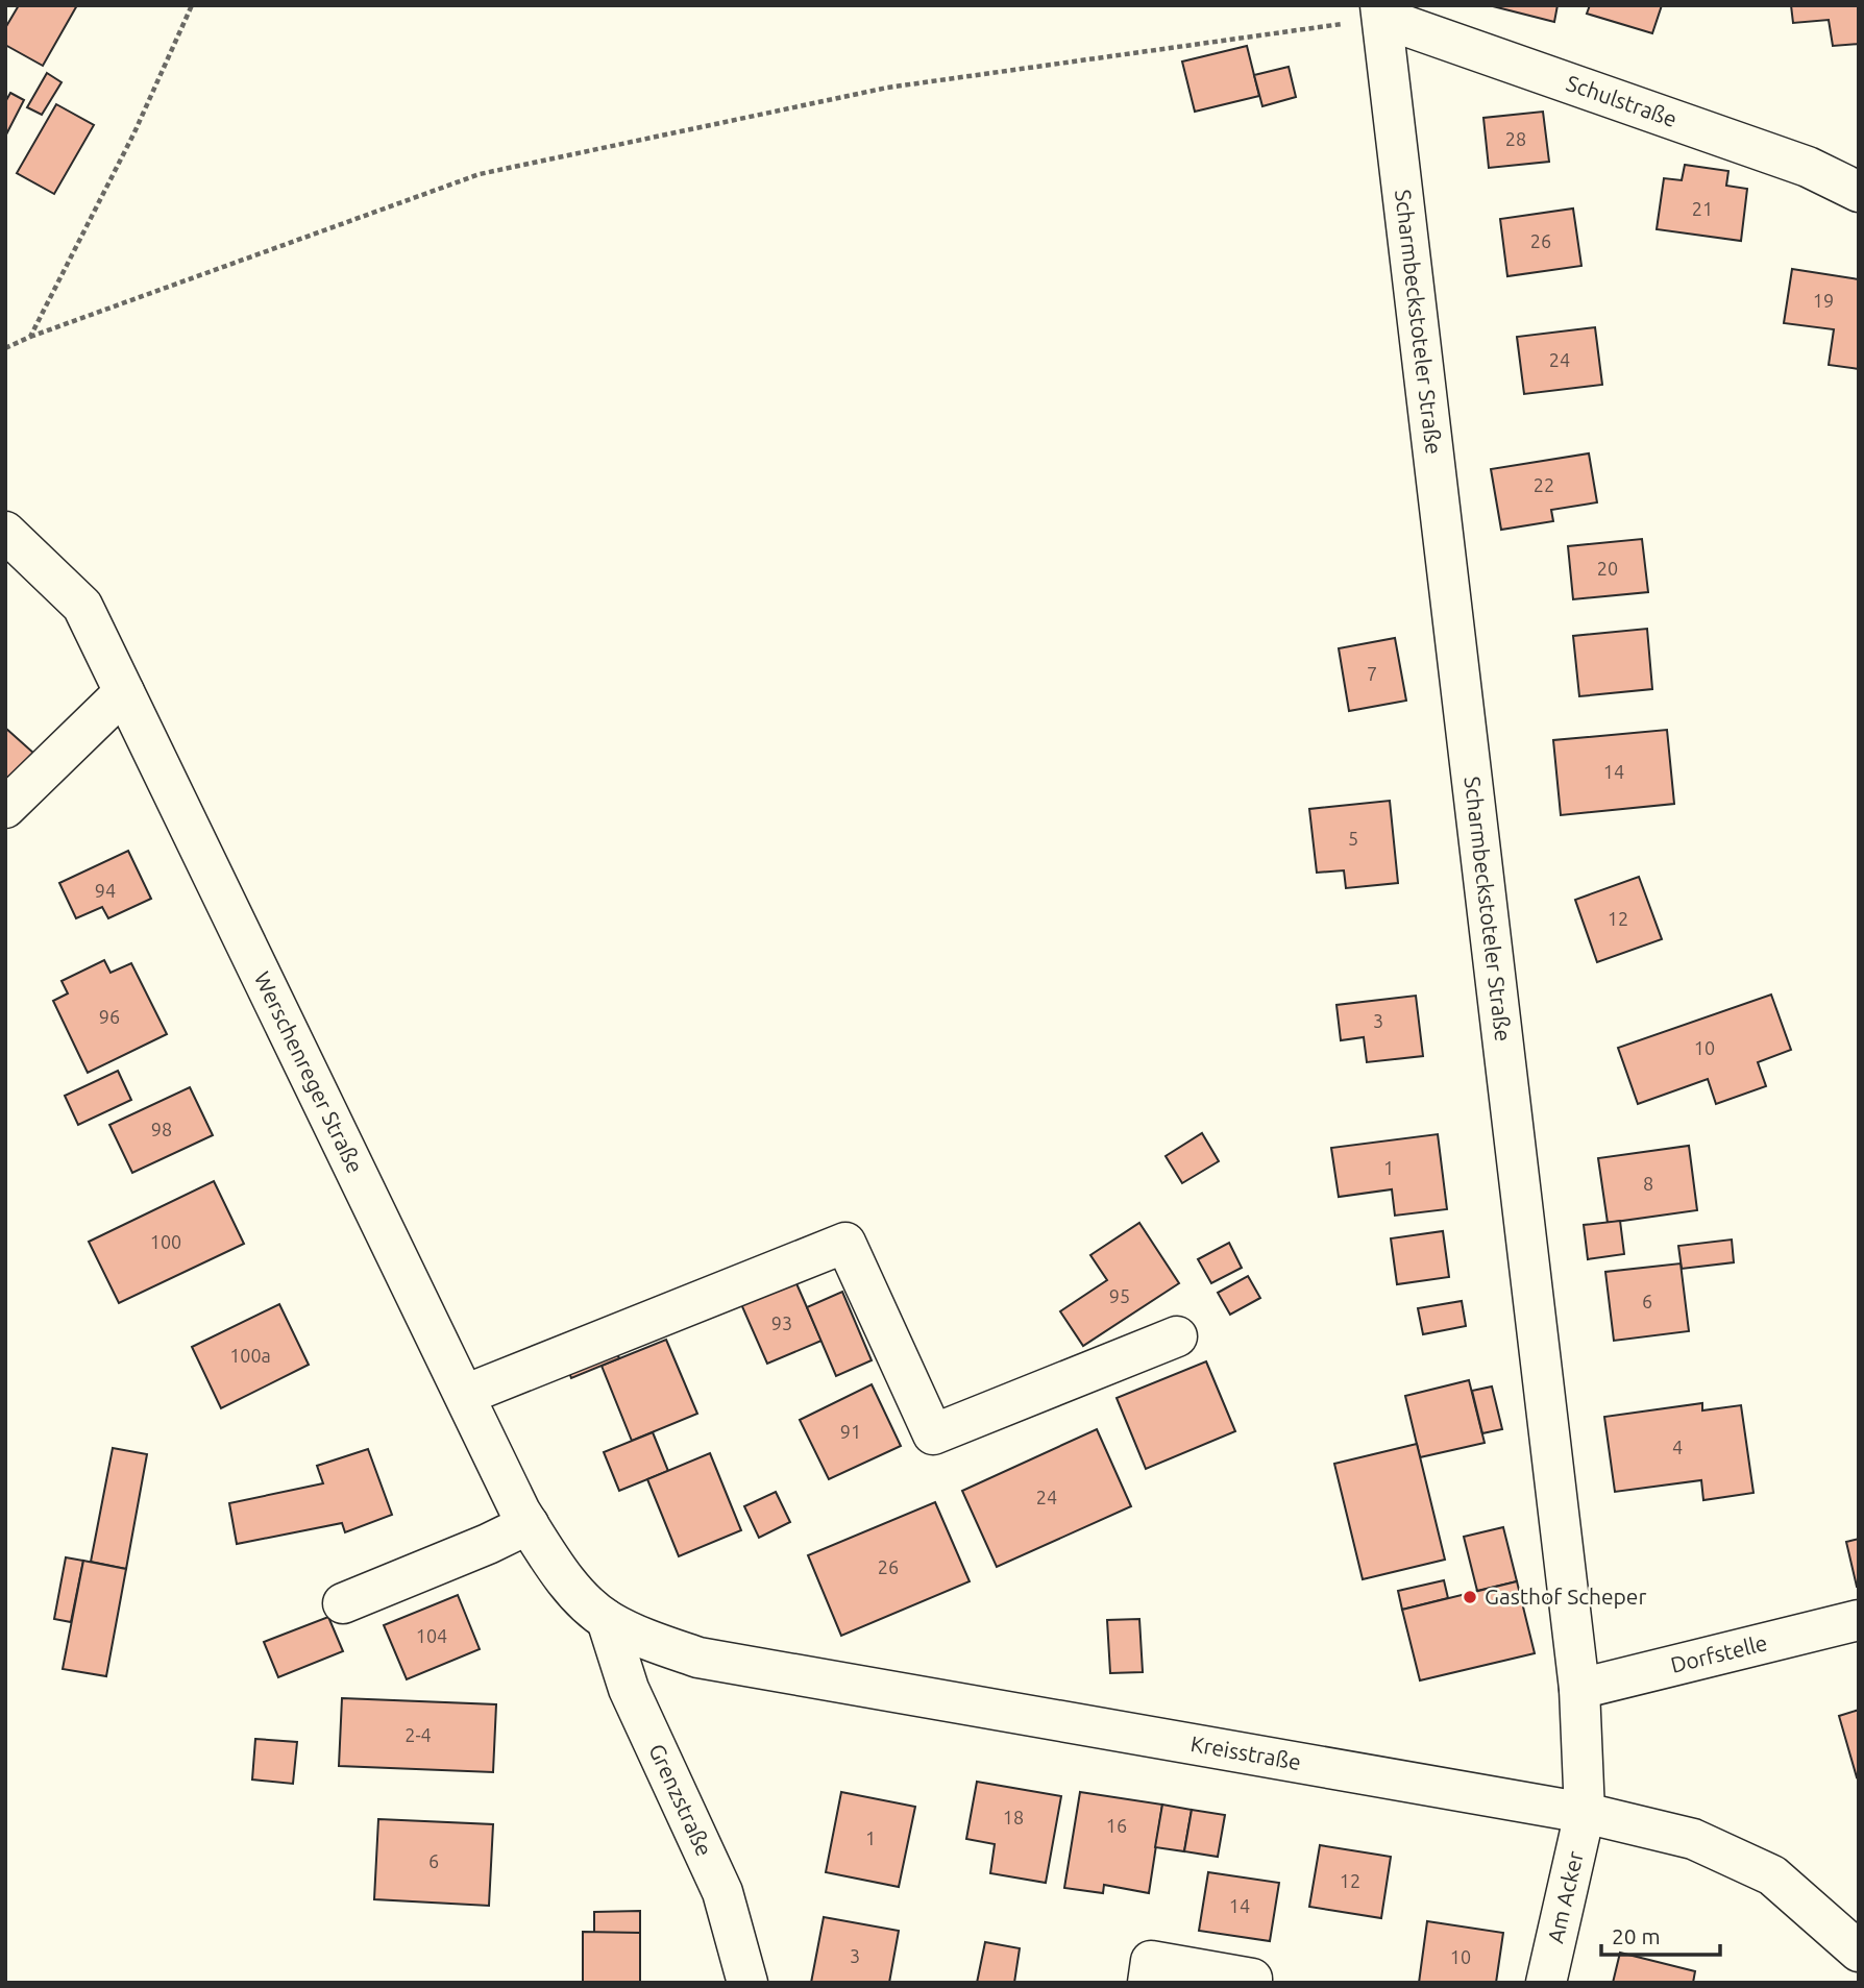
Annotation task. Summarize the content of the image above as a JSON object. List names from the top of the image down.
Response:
{
  "streets": {
    "street": [
      "Schulstraße",
      "Scharmbeckstoteler Straße",
      "Werschenreger Straße",
      "Dorfstelle",
      "Kreisstraße",
      "Grenzstraße",
      "Am Acker"
    ]
  },
  "crossings": [
    ["Schulstraße", "Scharmbeckstoteler Straße"],
    ["Scharmbeckstoteler Straße", "Dorfstelle"],
    ["Scharmbeckstoteler Straße", "Kreisstraße"],
    ["Scharmbeckstoteler Straße", "Am Acker"],
    ["Werschenreger Straße", "Kreisstraße"],
    ["Werschenreger Straße", "Grenzstraße"],
    ["Kreisstraße", "Grenzstraße"],
    ["Kreisstraße", "Am Acker"]
  ],
  "places": ["Gasthof Scheper"],
  "house_numbers": [
    "28",
    "21",
    "26",
    "19",
    "24",
    "22",
    "20",
    "7",
    "14",
    "5",
    "94",
    "12",
    "96",
    "3",
    "10",
    "98",
    "1",
    "8",
    "100",
    "95",
    "6",
    "93",
    "100a",
    "91",
    "4",
    "24",
    "26",
    "104",
    "2-4",
    "18",
    "16",
    "1",
    "6",
    "12",
    "14",
    "3",
    "10"
  ],
  "scale_bar": "20 m"
}
